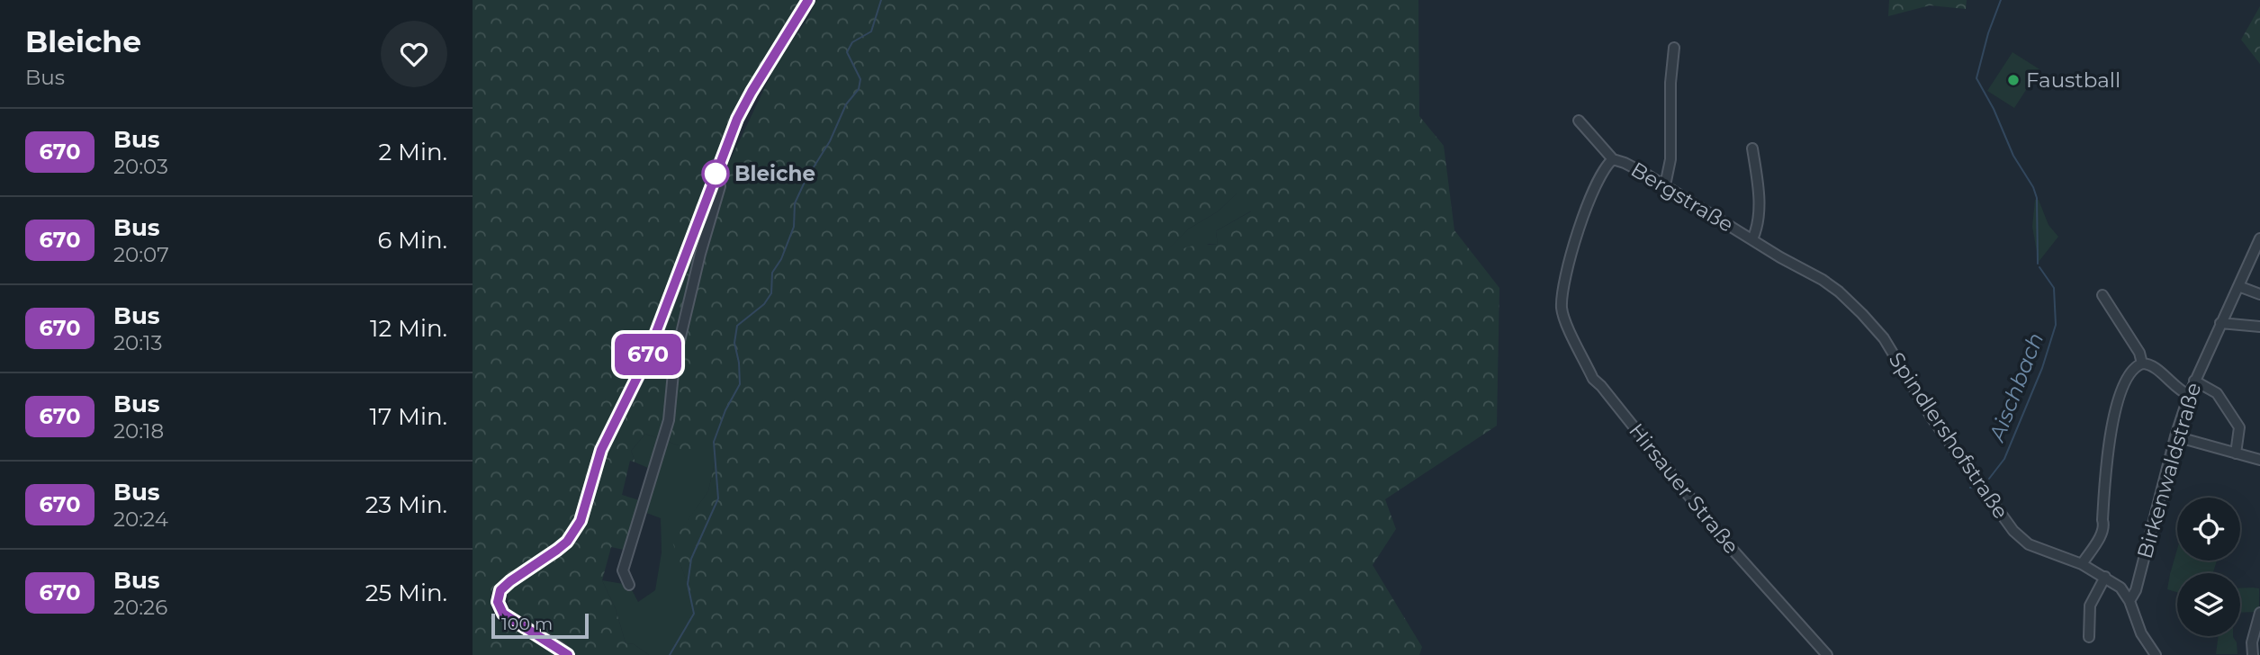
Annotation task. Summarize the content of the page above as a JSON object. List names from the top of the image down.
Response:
{
  "streets": {
    "street": [
      "Bergstraße",
      "Spindlershofstraße",
      "Birkenwaldstraße",
      "Hirsauer Straße"
    ]
  },
  "crossings": [
    ["Bergstraße", "Spindlershofstraße"],
    ["Bergstraße", "Hirsauer Straße"],
    ["Spindlershofstraße", "Birkenwaldstraße"]
  ],
  "water": ["Aischbach"],
  "places": ["Faustball", "Bleiche"],
  "lines": ["bus line 670"],
  "scale_bar": "100 m",
  "page": {
    "heading": ["Bleiche", "Bus"],
    "on_map": "670",
    "list": [
      {
        "mark": "670",
        "name": "Bus",
        "note": "20:03",
        "value": "2 Min."
      },
      {
        "mark": "670",
        "name": "Bus",
        "note": "20:07",
        "value": "6 Min."
      },
      {
        "mark": "670",
        "name": "Bus",
        "note": "20:13",
        "value": "12 Min."
      },
      {
        "mark": "670",
        "name": "Bus",
        "note": "20:18",
        "value": "17 Min."
      },
      {
        "mark": "670",
        "name": "Bus",
        "note": "20:24",
        "value": "23 Min."
      },
      {
        "mark": "670",
        "name": "Bus",
        "note": "20:26",
        "value": "25 Min."
      }
    ],
    "scale": "100 m"
  }
}
